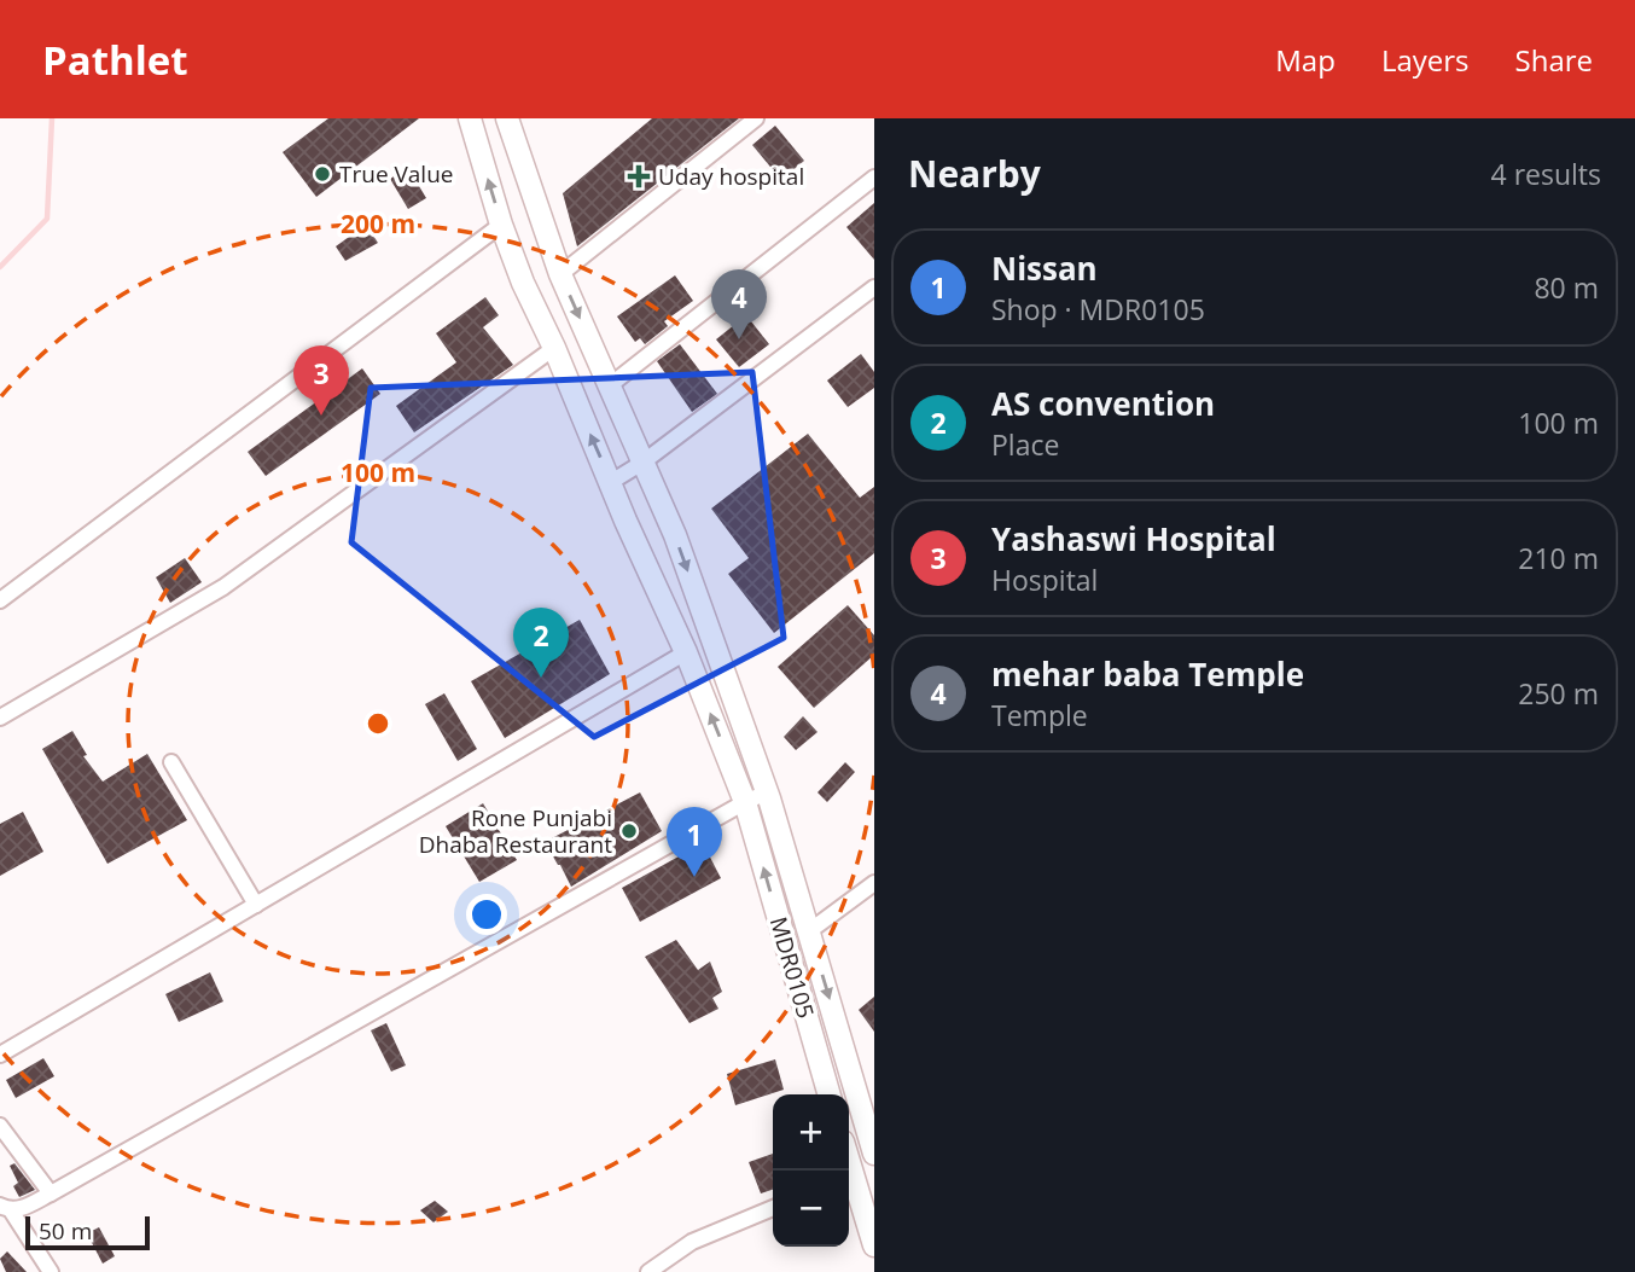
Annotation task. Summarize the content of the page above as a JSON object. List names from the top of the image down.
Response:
{
  "streets": {
    "main road": ["MDR0105"]
  },
  "places": {
    "other": ["True Value", "Rone Punjabi Dhaba Restaurant"],
    "health": ["Uday hospital"]
  },
  "scale_bar": "50 m",
  "page": {
    "header": "Pathlet",
    "nav": ["Map", "Layers", "Share"],
    "heading": ["Nearby", "4 results"],
    "list": [
      {
        "mark": "1",
        "name": "Nissan",
        "note": "Shop · MDR0105",
        "value": "80 m"
      },
      {
        "mark": "2",
        "name": "AS convention",
        "note": "Place",
        "value": "100 m"
      },
      {
        "mark": "3",
        "name": "Yashaswi Hospital",
        "note": "Hospital",
        "value": "210 m"
      },
      {
        "mark": "4",
        "name": "mehar baba Temple",
        "note": "Temple",
        "value": "250 m"
      }
    ],
    "pins": [
      "4",
      "3",
      "2",
      "1"
    ],
    "map_buttons": ["+", "−"],
    "scale": "50 m"
  },
  "rings": ["200 m", "100 m"]
}
